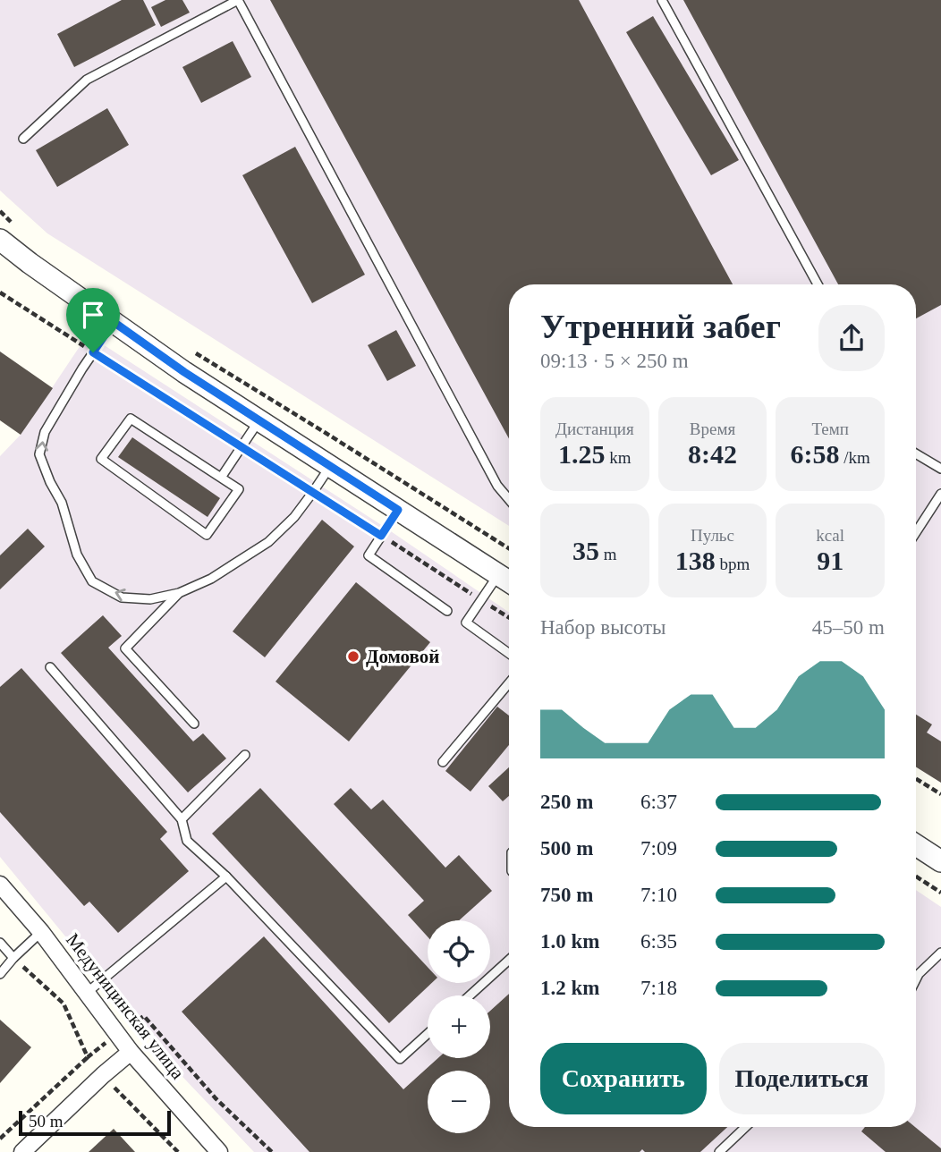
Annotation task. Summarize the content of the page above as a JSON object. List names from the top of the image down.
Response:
{
  "streets": {
    "street": ["Медуницинская улица"]
  },
  "places": ["Домовой"],
  "scale_bar": "50 m",
  "page": {
    "heading": ["Утренний забег", "09:13 · 5 × 250 m"],
    "stats": [
      ["Дистанция", "1.25 km"],
      ["Время", "8:42"],
      ["Темп", "6:58 /km"],
      ["35 m"],
      ["Пульс", "138 bpm"],
      ["kcal", "91"]
    ],
    "chart": ["Набор высоты", "45–50 m"],
    "list": [
      {
        "name": "250 m",
        "note": "6:37"
      },
      {
        "name": "500 m",
        "note": "7:09"
      },
      {
        "name": "750 m",
        "note": "7:10"
      },
      {
        "name": "1.0 km",
        "note": "6:35"
      },
      {
        "name": "1.2 km",
        "note": "7:18"
      }
    ],
    "map_buttons": ["+", "−"],
    "buttons": ["Сохранить", "Поделиться"],
    "scale": "50 m"
  }
}
